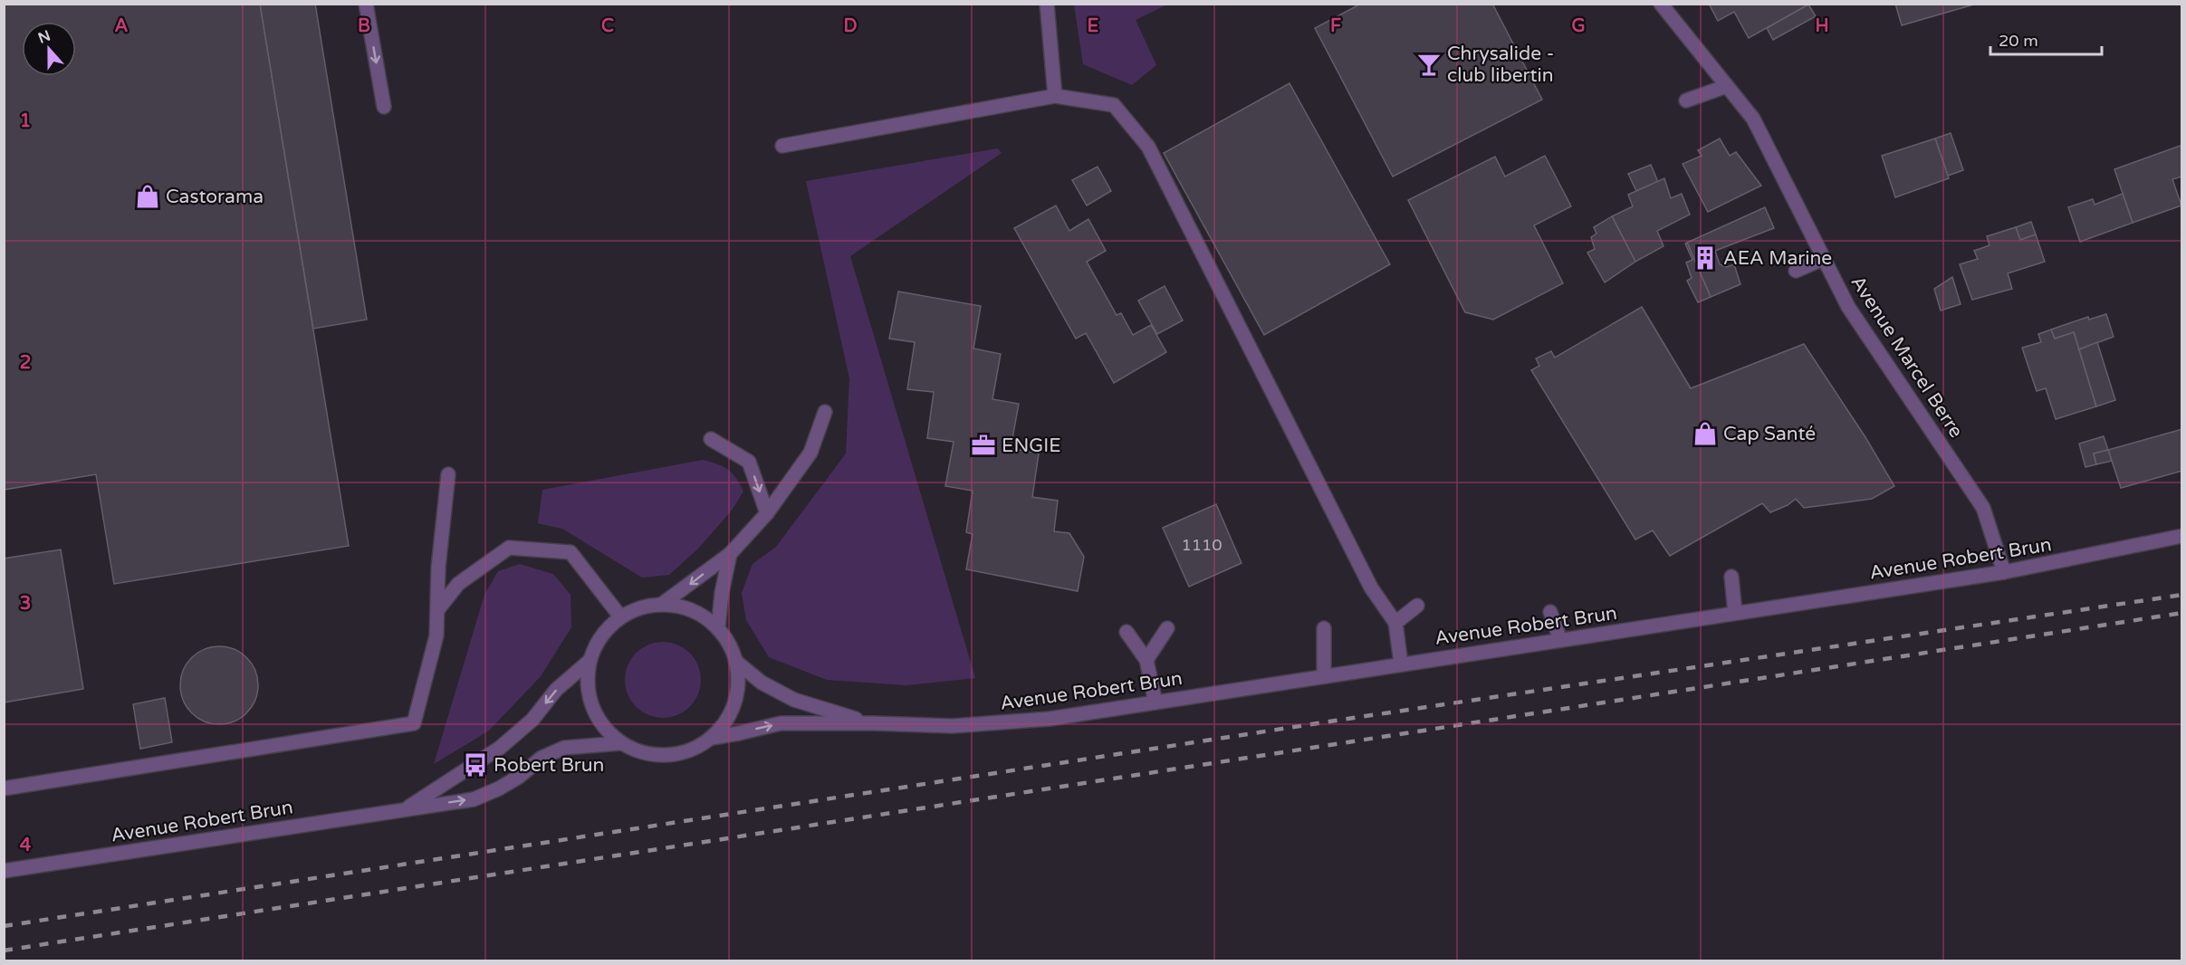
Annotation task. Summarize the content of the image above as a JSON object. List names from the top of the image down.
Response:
{
  "streets": {
    "street": ["Avenue Marcel Berre", "Avenue Robert Brun"]
  },
  "crossings": [
    ["Avenue Marcel Berre", "Avenue Robert Brun"]
  ],
  "places": {
    "bar": ["Chrysalide - club libertin"],
    "shop": ["Castorama", "Cap Santé"],
    "building": ["AEA Marine"],
    "office": ["ENGIE"],
    "bus stop": ["Robert Brun"]
  },
  "house_numbers": ["1110"],
  "scale_bar": "20 m",
  "north": "top",
  "grid": {
    "columns": [
      "A",
      "B",
      "C",
      "D",
      "E",
      "F",
      "G",
      "H"
    ],
    "rows": [
      "1",
      "2",
      "3",
      "4"
    ]
  }
}
